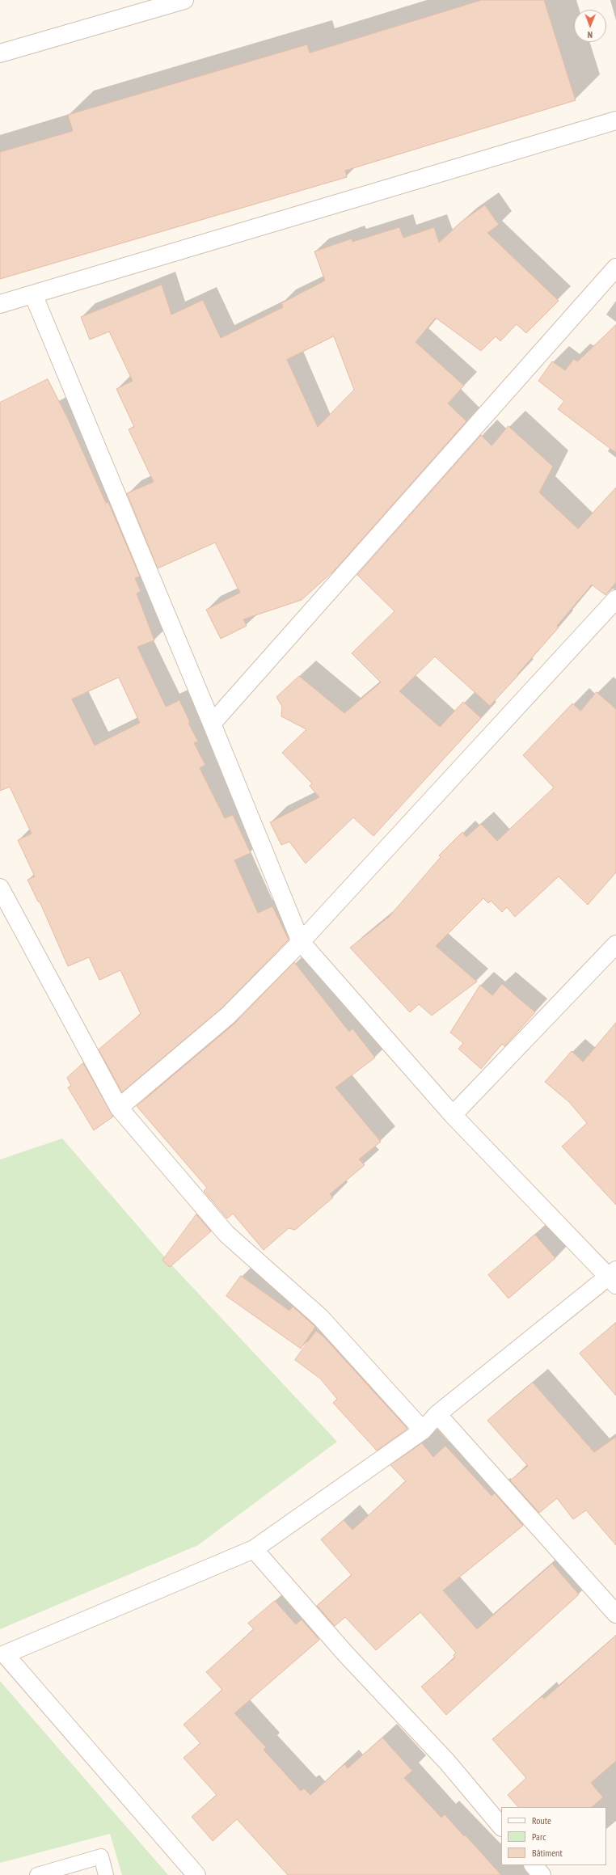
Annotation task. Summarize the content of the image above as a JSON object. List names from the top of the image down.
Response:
{
  "legend": ["Route", "Parc", "Bâtiment"],
  "north": "bottom"
}
